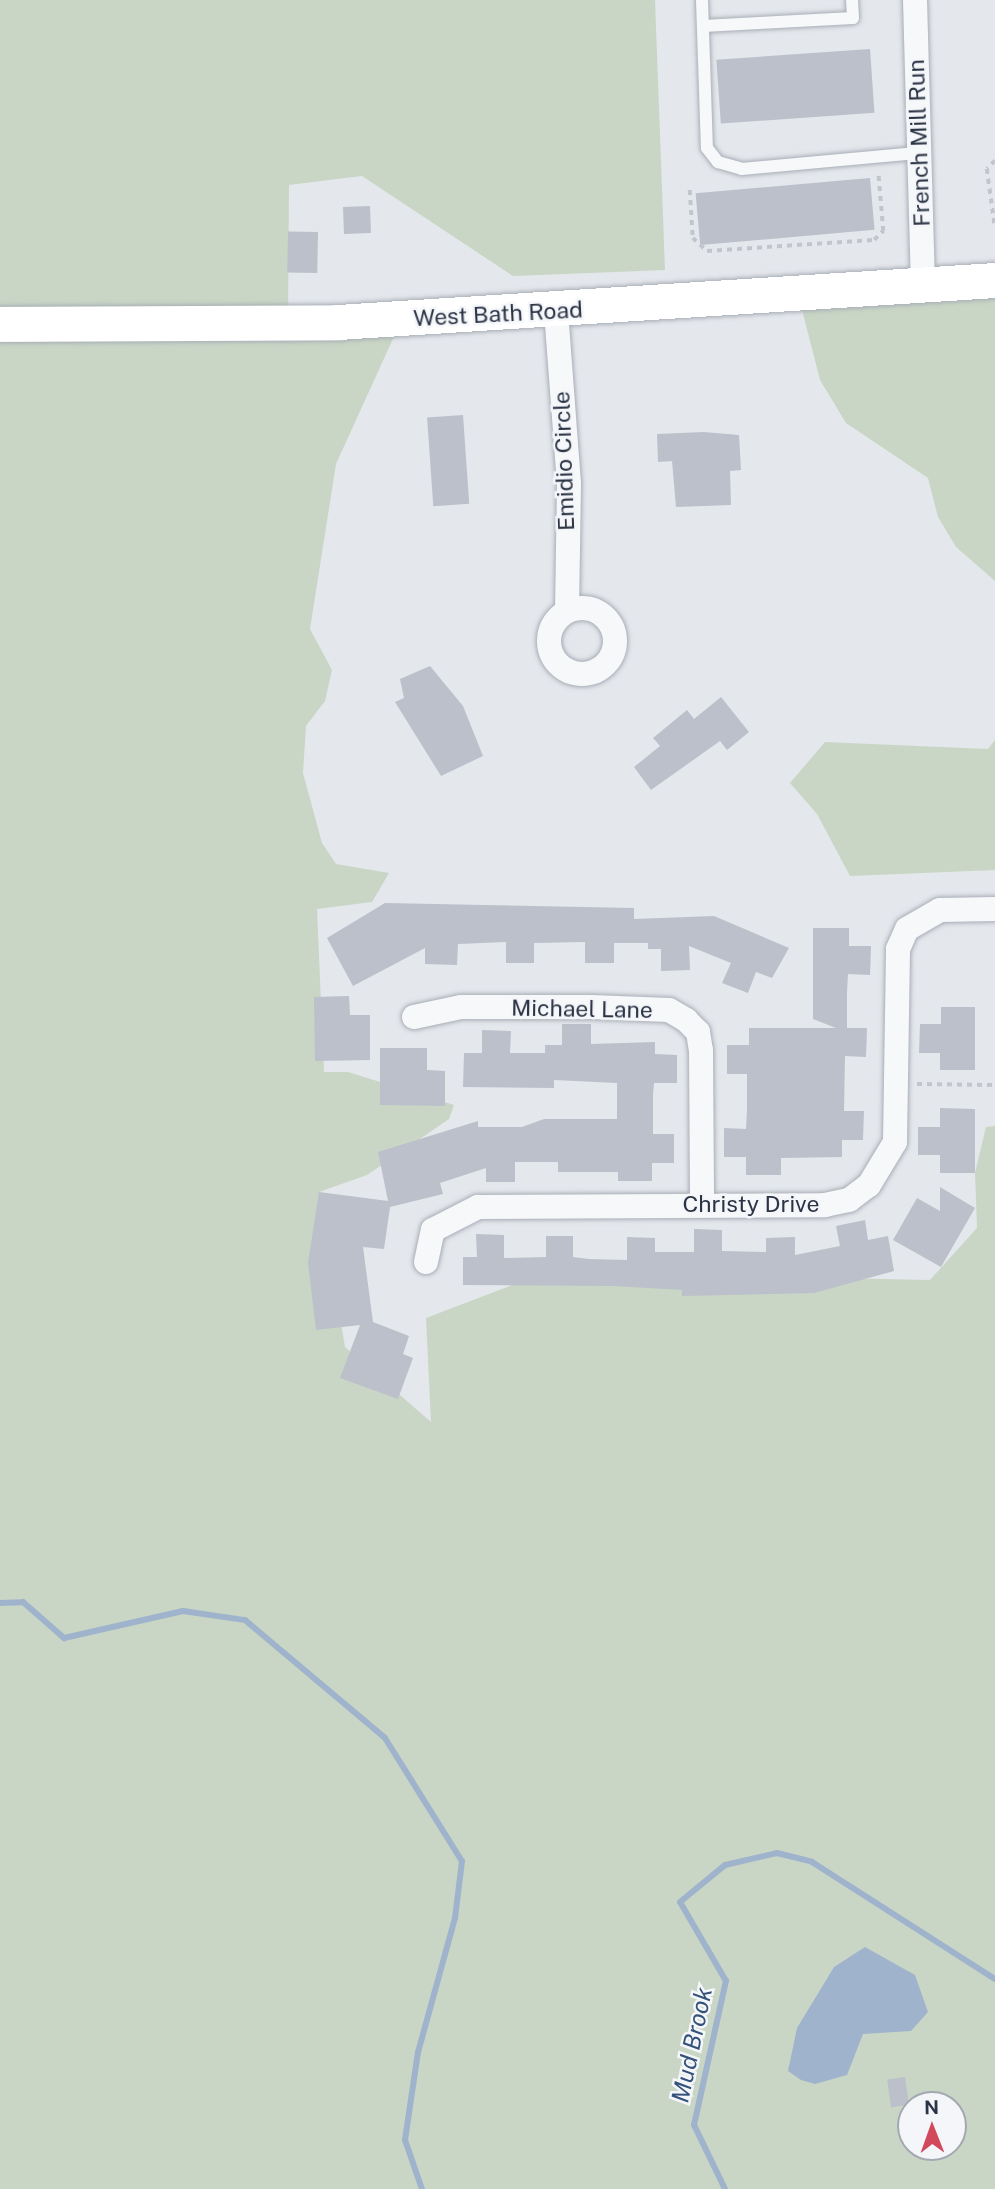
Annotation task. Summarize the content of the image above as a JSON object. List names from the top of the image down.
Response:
{
  "streets": {
    "street": [
      "French Mill Run",
      "West Bath Road",
      "Emidio Circle",
      "Michael Lane",
      "Christy Drive"
    ]
  },
  "crossings": [
    ["French Mill Run", "West Bath Road"],
    ["West Bath Road", "Emidio Circle"],
    ["Michael Lane", "Christy Drive"]
  ],
  "water": ["Mud Brook"],
  "north": "top"
}
